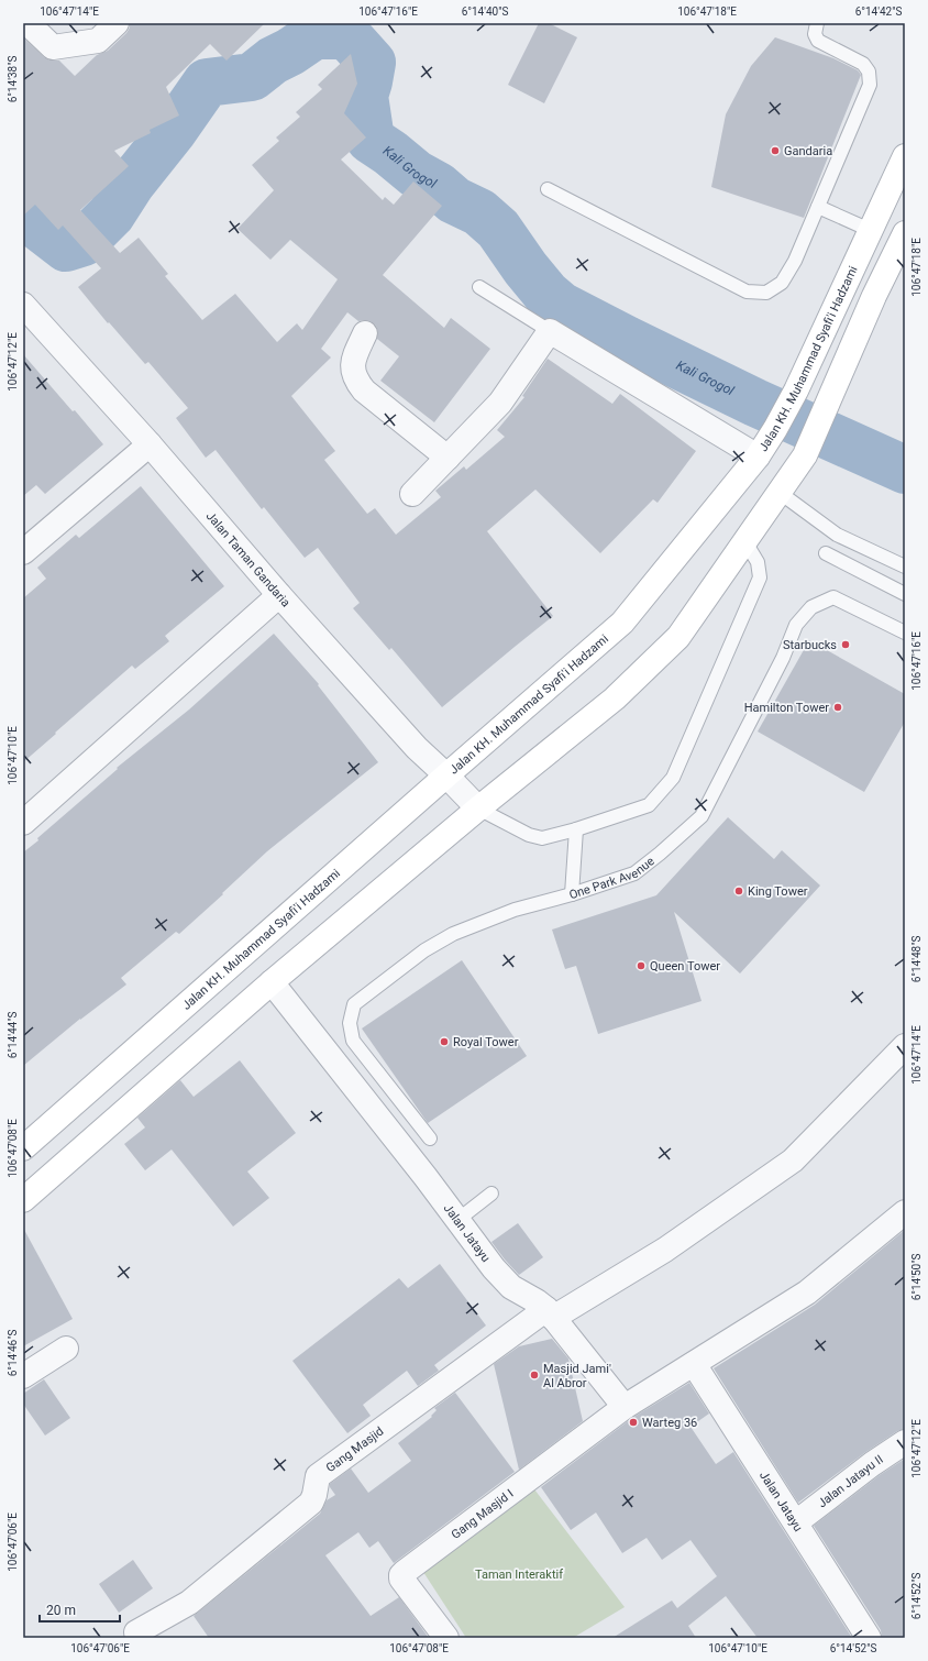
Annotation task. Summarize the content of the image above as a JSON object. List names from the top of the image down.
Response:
{
  "streets": {
    "main road": ["Jalan KH. Muhammad Syafi'i Hadzami"],
    "street": [
      "Jalan Taman Gandaria",
      "Jalan Jatayu",
      "Gang Masjid",
      "Jalan Jatayu II",
      "Gang Masjid I"
    ],
    "lane": ["One Park Avenue"]
  },
  "crossings": [
    ["Jalan KH. Muhammad Syafi'i Hadzami", "Jalan Taman Gandaria"],
    ["Jalan Jatayu", "Gang Masjid"],
    ["Jalan Jatayu", "Jalan Jatayu II"],
    ["Jalan Jatayu", "Gang Masjid I"]
  ],
  "water": ["Kali Grogol"],
  "parks": ["Taman Interaktif"],
  "places": [
    "Gandaria",
    "Starbucks",
    "Hamilton Tower",
    "King Tower",
    "Queen Tower",
    "Royal Tower",
    "Masjid Jami' Al Abror",
    "Warteg 36"
  ],
  "scale_bar": "20 m",
  "coordinates": [
    "106°47'14\"E",
    "106°47'16\"E",
    "6°14'40\"S",
    "106°47'18\"E",
    "6°14'42\"S",
    "6°14'38\"S",
    "106°47'12\"E",
    "106°47'10\"E",
    "6°14'48\"S",
    "6°14'44\"S",
    "106°47'08\"E",
    "6°14'50\"S",
    "6°14'46\"S",
    "106°47'06\"E",
    "6°14'52\"S"
  ]
}
